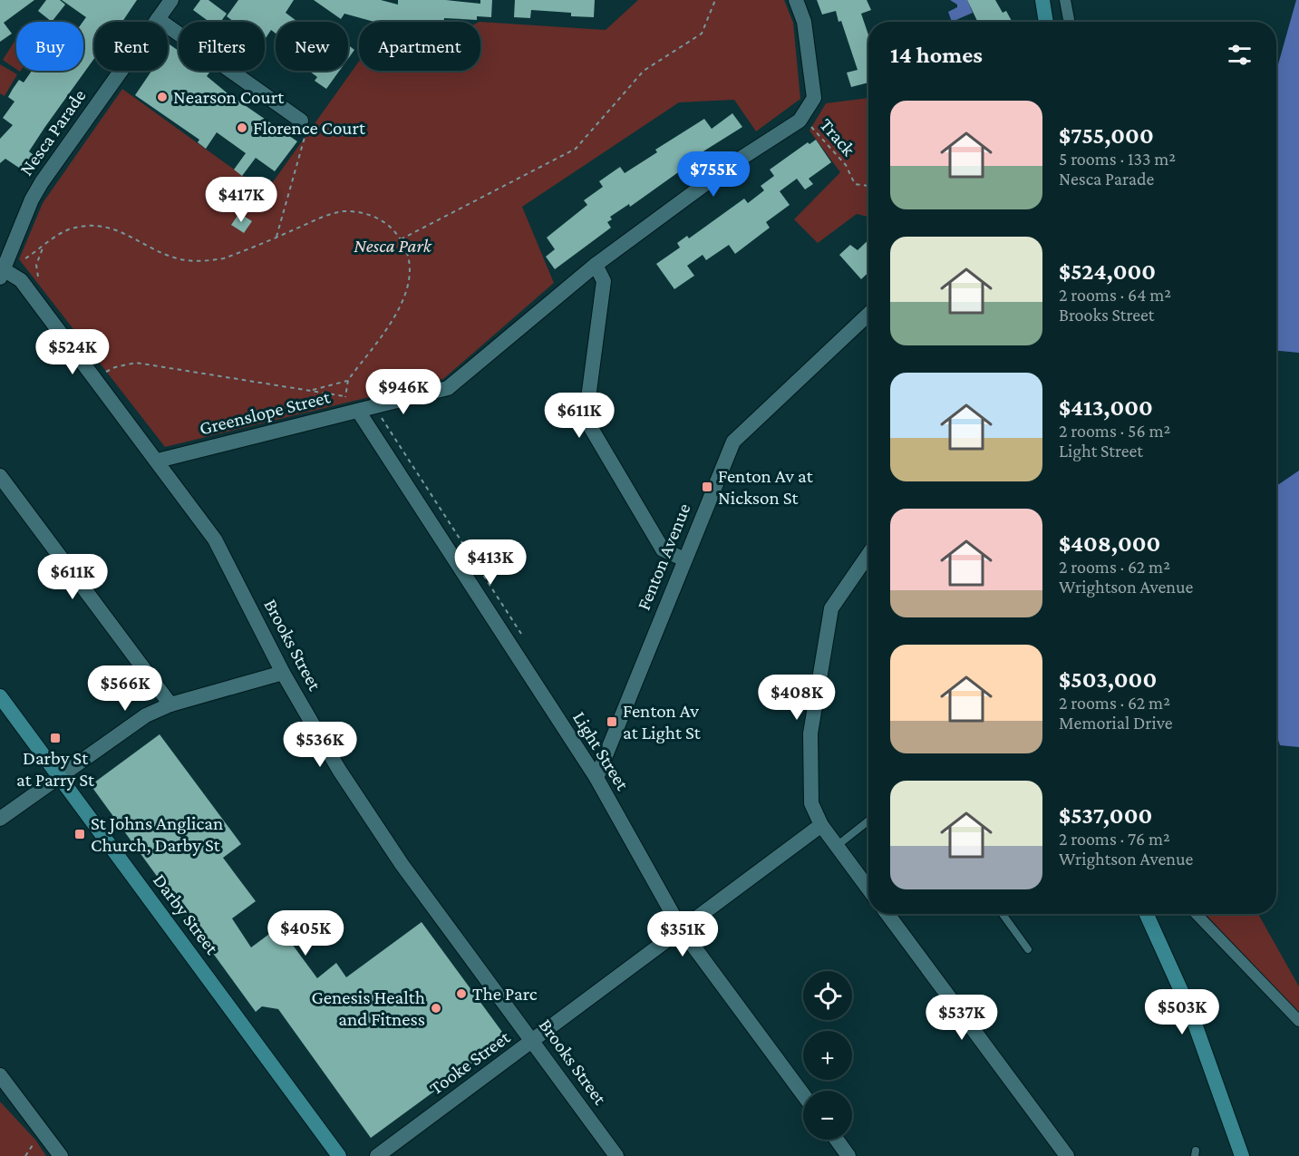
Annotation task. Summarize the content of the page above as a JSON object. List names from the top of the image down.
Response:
{
  "streets": {
    "main road": ["Darby Street"],
    "street": [
      "Nesca Parade",
      "Greenslope Street",
      "Fenton Avenue",
      "Brooks Street",
      "Light Street",
      "Tooke Street"
    ],
    "path": ["Track"]
  },
  "crossings": [
    ["Nesca Parade", "Brooks Street"],
    ["Greenslope Street", "Brooks Street"],
    ["Greenslope Street", "Light Street"],
    ["Fenton Avenue", "Light Street"],
    ["Brooks Street", "Tooke Street"],
    ["Light Street", "Tooke Street"]
  ],
  "parks": ["Nesca Park"],
  "places": {
    "other": [
      "Nearson Court",
      "Florence Court",
      "The Parc",
      "Genesis Health and Fitness"
    ],
    "transit": [
      "Fenton Av at Nickson St",
      "Fenton Av at Light St",
      "Darby St at Parry St",
      "St Johns Anglican Church, Darby St"
    ]
  },
  "page": {
    "chip": [
      "Buy",
      "Rent",
      "Filters",
      "New",
      "Apartment"
    ],
    "heading": "14 homes",
    "list": [
      {
        "name": "$755,000",
        "note": "5 rooms · 133 m² · Nesca Parade"
      },
      {
        "name": "$524,000",
        "note": "2 rooms · 64 m² · Brooks Street"
      },
      {
        "name": "$413,000",
        "note": "2 rooms · 56 m² · Light Street"
      },
      {
        "name": "$408,000",
        "note": "2 rooms · 62 m² · Wrightson Avenue"
      },
      {
        "name": "$503,000",
        "note": "2 rooms · 62 m² · Memorial Drive"
      },
      {
        "name": "$537,000",
        "note": "2 rooms · 76 m² · Wrightson Avenue"
      }
    ],
    "price": [
      "$755K",
      "$417K",
      "$524K",
      "$946K",
      "$611K",
      "$413K",
      "$611K",
      "$566K",
      "$408K",
      "$536K",
      "$405K",
      "$351K",
      "$503K",
      "$537K"
    ],
    "map_buttons": ["+", "−"]
  }
}
